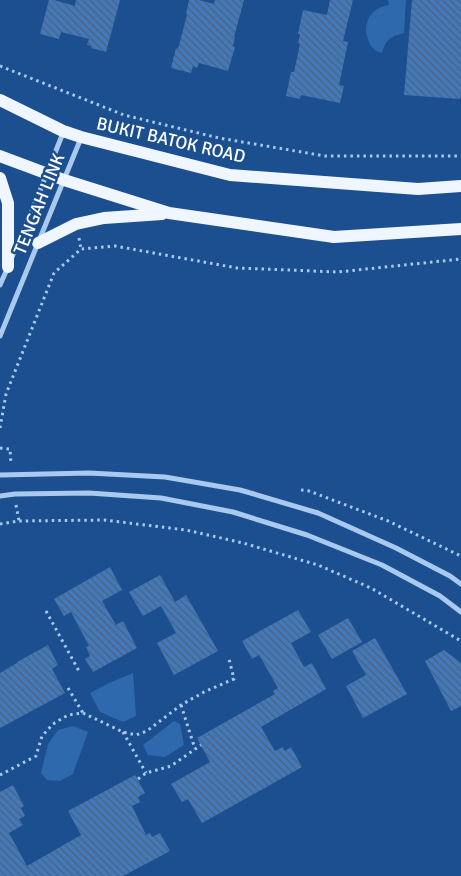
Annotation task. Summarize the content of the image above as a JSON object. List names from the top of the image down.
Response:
{
  "streets": {
    "main road": ["BUKIT BATOK ROAD"],
    "street": ["TENGAH LINK"]
  },
  "crossings": [
    ["BUKIT BATOK ROAD", "TENGAH LINK"]
  ]
}
